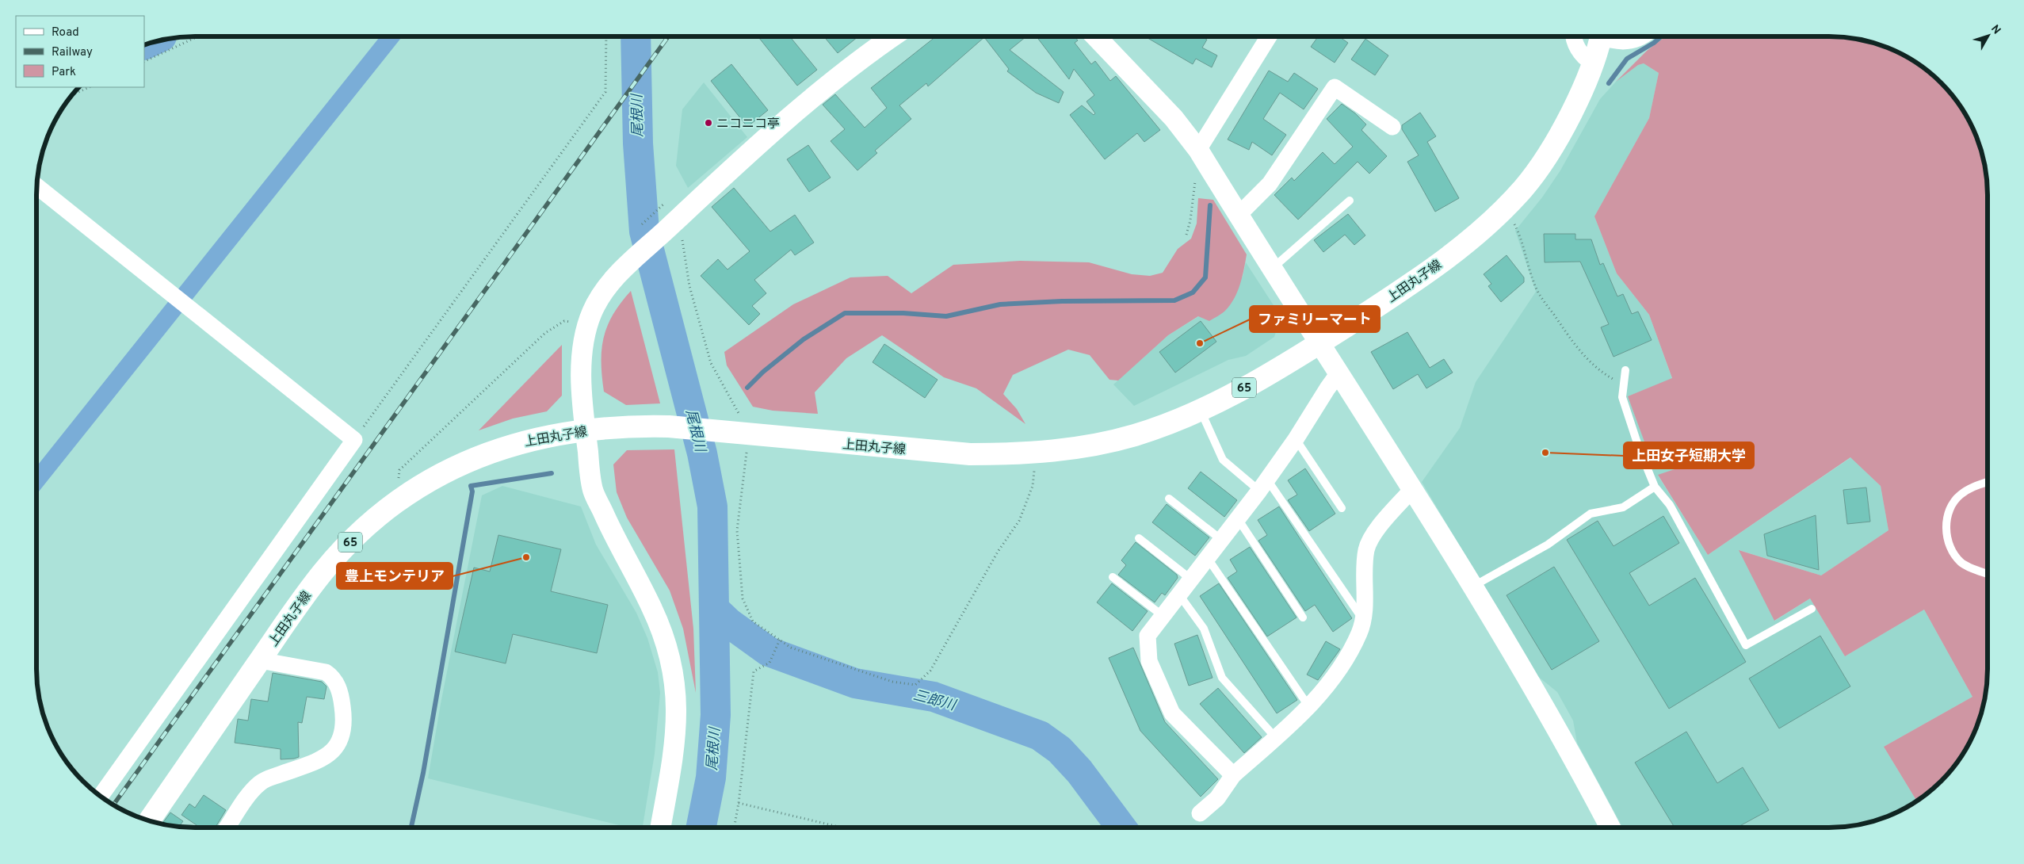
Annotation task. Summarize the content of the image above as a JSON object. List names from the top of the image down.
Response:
{
  "streets": {
    "main road": ["上田丸子線", "65"]
  },
  "water": ["尾根川", "三郎川"],
  "places": [
    "ニコニコ亭",
    "ファミリーマート",
    "上田女子短期大学",
    "豊上モンテリア"
  ],
  "legend": ["Road", "Railway", "Park"],
  "north": "top right"
}
